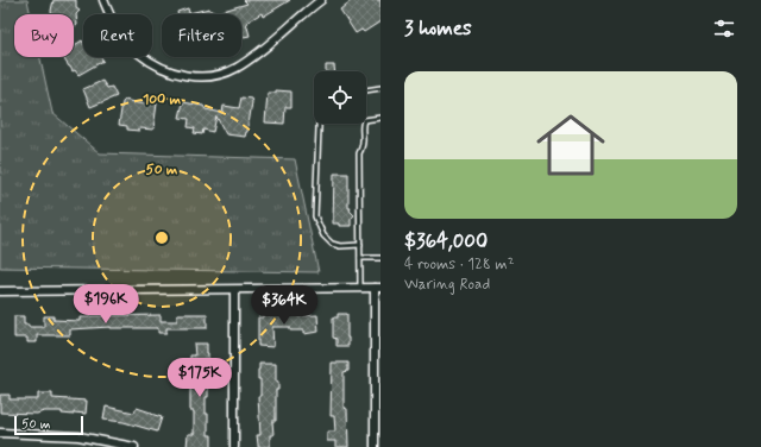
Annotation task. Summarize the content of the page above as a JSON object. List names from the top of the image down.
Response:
{
  "scale_bar": "50 m",
  "page": {
    "heading": "3 homes",
    "chip": ["Buy", "Rent", "Filters"],
    "list": [
      {
        "name": "$364,000",
        "note": "4 rooms · 128 m² · Waring Road"
      }
    ],
    "price": ["$196K", "$364K", "$175K"],
    "scale": "50 m"
  },
  "rings": ["100 m", "50 m"]
}
